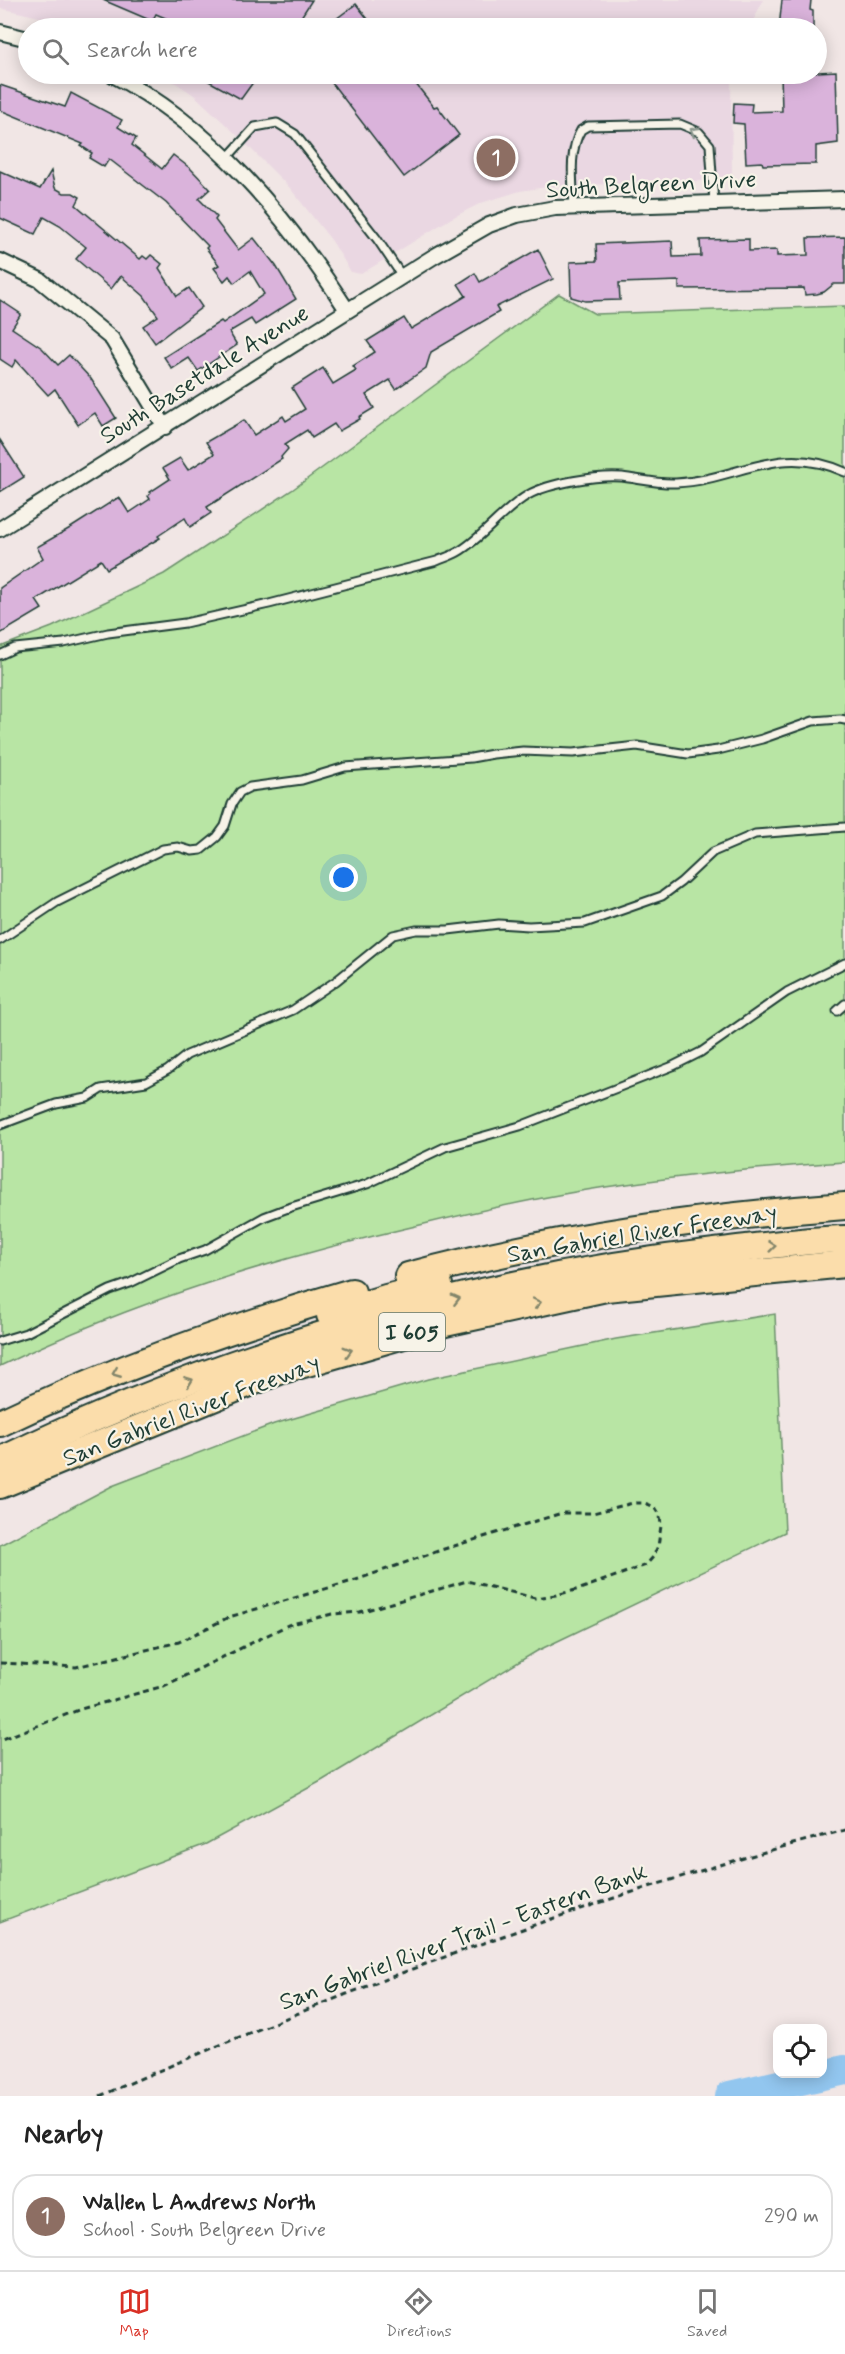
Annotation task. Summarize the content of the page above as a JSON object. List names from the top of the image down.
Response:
{
  "streets": {
    "highway": ["San Gabriel River Freeway", "I 605"],
    "street": ["South Belgreen Drive", "South Basetdale Avenue"],
    "path": ["San Gabriel River Trail - Eastern Bank"]
  },
  "crossings": [
    ["South Belgreen Drive", "South Basetdale Avenue"]
  ],
  "page": {
    "search": "Search here",
    "pins": "1",
    "heading": "Nearby",
    "list": [
      {
        "mark": "1",
        "name": "Wallen L Andrews North",
        "note": "School · South Belgreen Drive",
        "value": "290 m"
      }
    ],
    "nav": ["Map", "Directions", "Saved"]
  }
}
